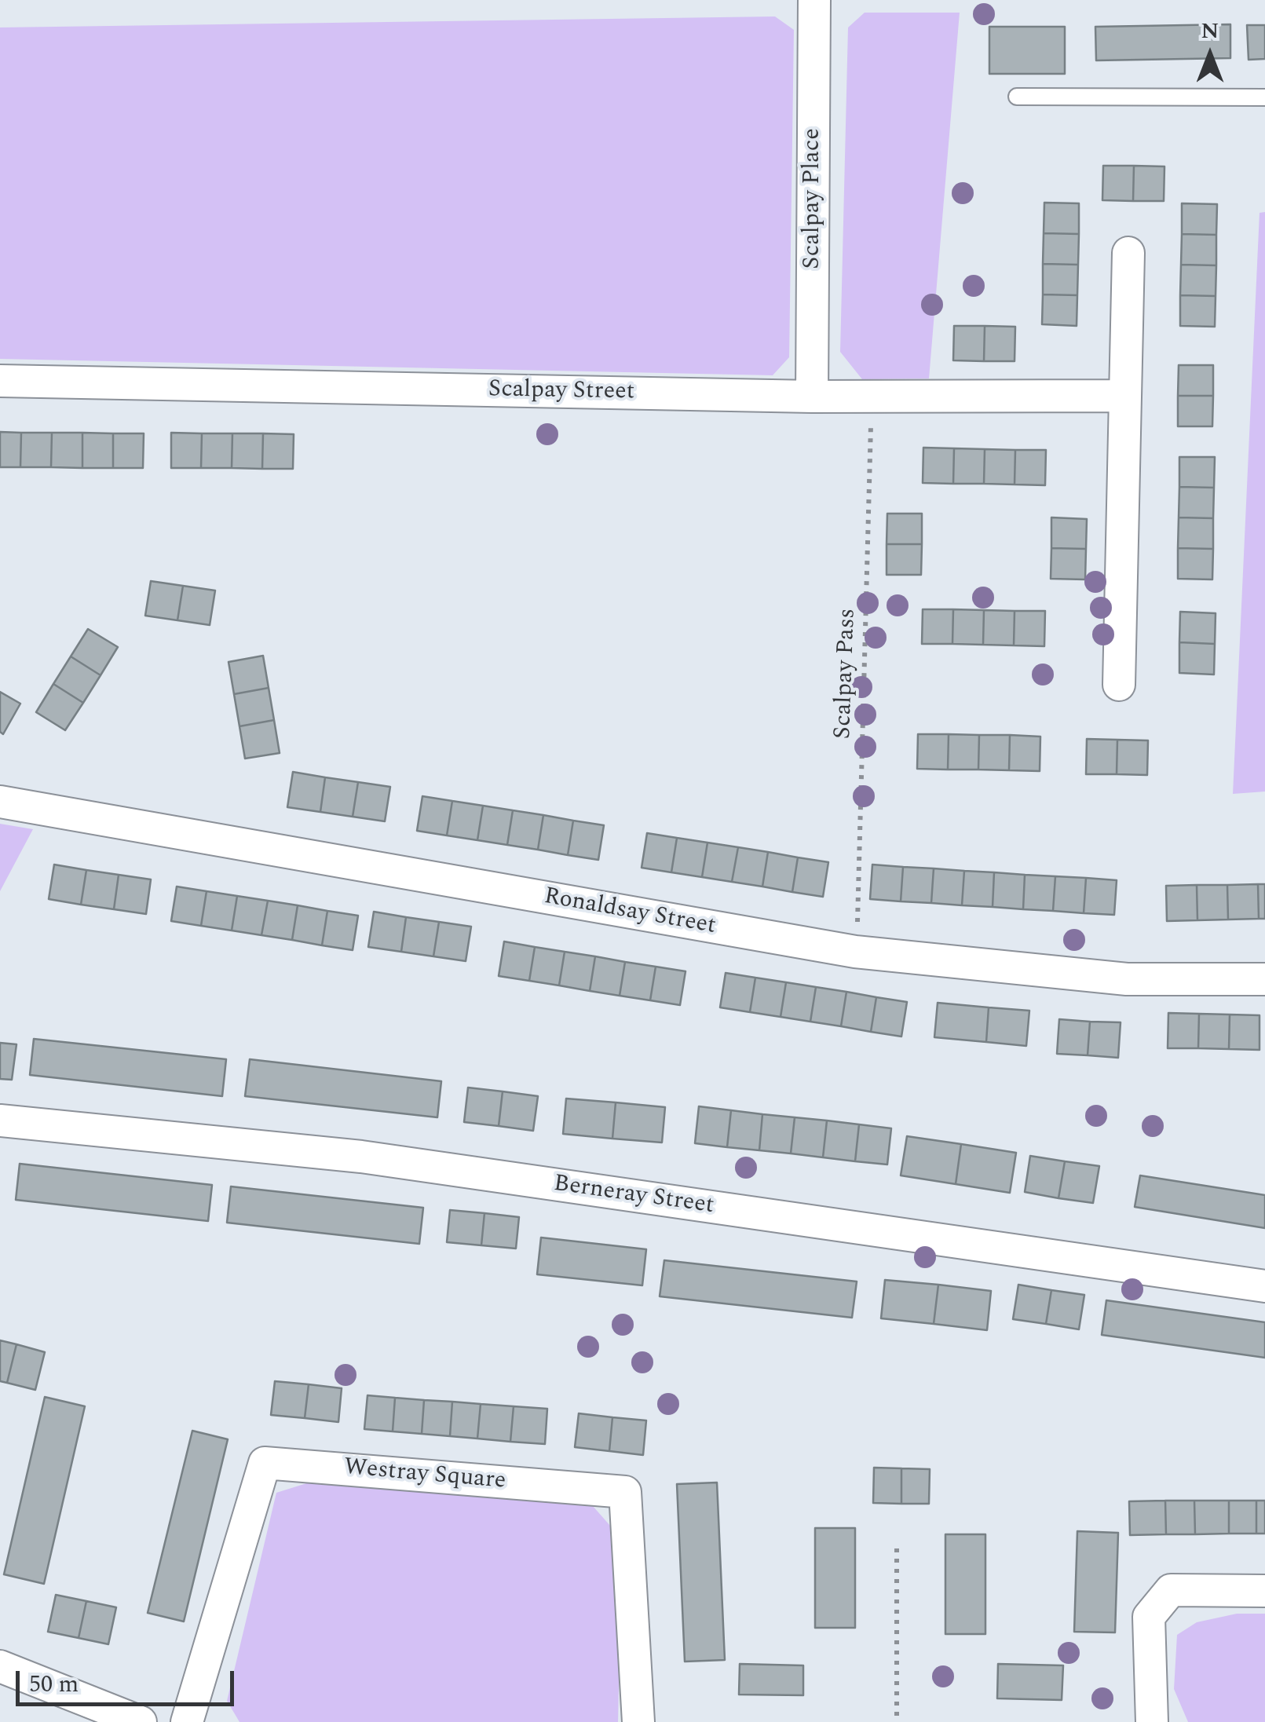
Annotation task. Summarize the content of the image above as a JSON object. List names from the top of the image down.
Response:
{
  "streets": {
    "street": [
      "Scalpay Place",
      "Scalpay Street",
      "Ronaldsay Street",
      "Berneray Street",
      "Westray Square"
    ],
    "path": ["Scalpay Pass"]
  },
  "crossings": [
    ["Scalpay Place", "Scalpay Street"],
    ["Scalpay Street", "Scalpay Pass"],
    ["Scalpay Pass", "Ronaldsay Street"]
  ],
  "scale_bar": "50 m",
  "north": "top"
}
